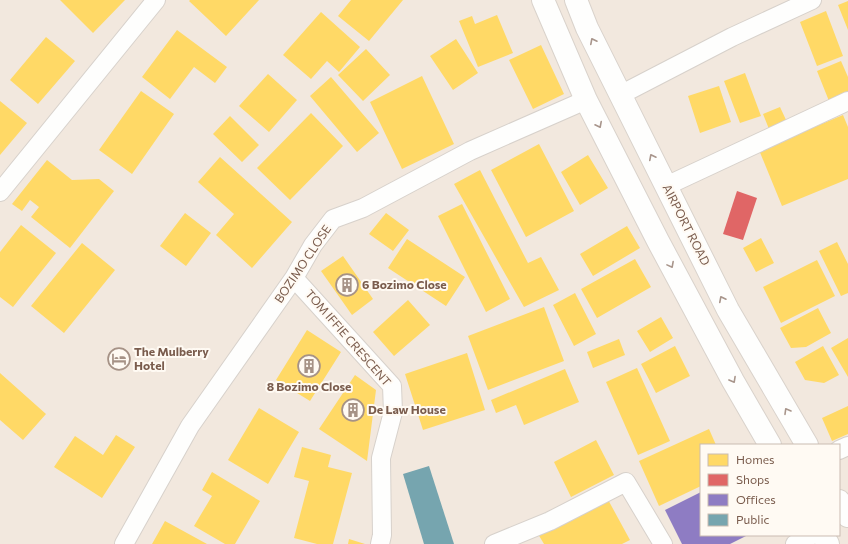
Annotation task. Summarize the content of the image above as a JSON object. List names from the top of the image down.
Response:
{
  "streets": {
    "main road": ["AIRPORT ROAD"],
    "street": ["BOZIMO CLOSE", "TOM IFFIE CRESCENT"]
  },
  "crossings": [
    ["BOZIMO CLOSE", "TOM IFFIE CRESCENT"]
  ],
  "places": {
    "building": ["6 Bozimo Close", "8 Bozimo Close", "De Law House"],
    "hotel": ["The Mulberry Hotel"]
  },
  "legend": [
    "Homes",
    "Shops",
    "Offices",
    "Public"
  ]
}
